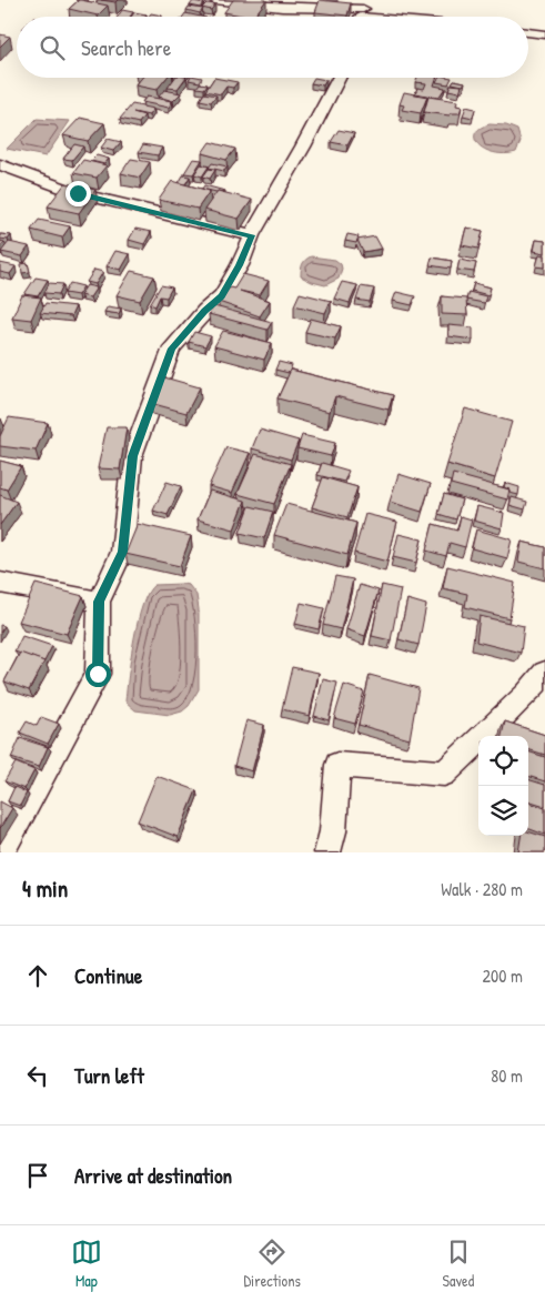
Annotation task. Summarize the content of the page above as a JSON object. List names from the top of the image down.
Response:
{
  "page": {
    "search": "Search here",
    "heading": ["4 min", "Walk · 280 m"],
    "list": [
      ["Continue", "200 m"],
      ["Turn left", "80 m"],
      "Arrive at destination"
    ],
    "nav": ["Map", "Directions", "Saved"]
  }
}
